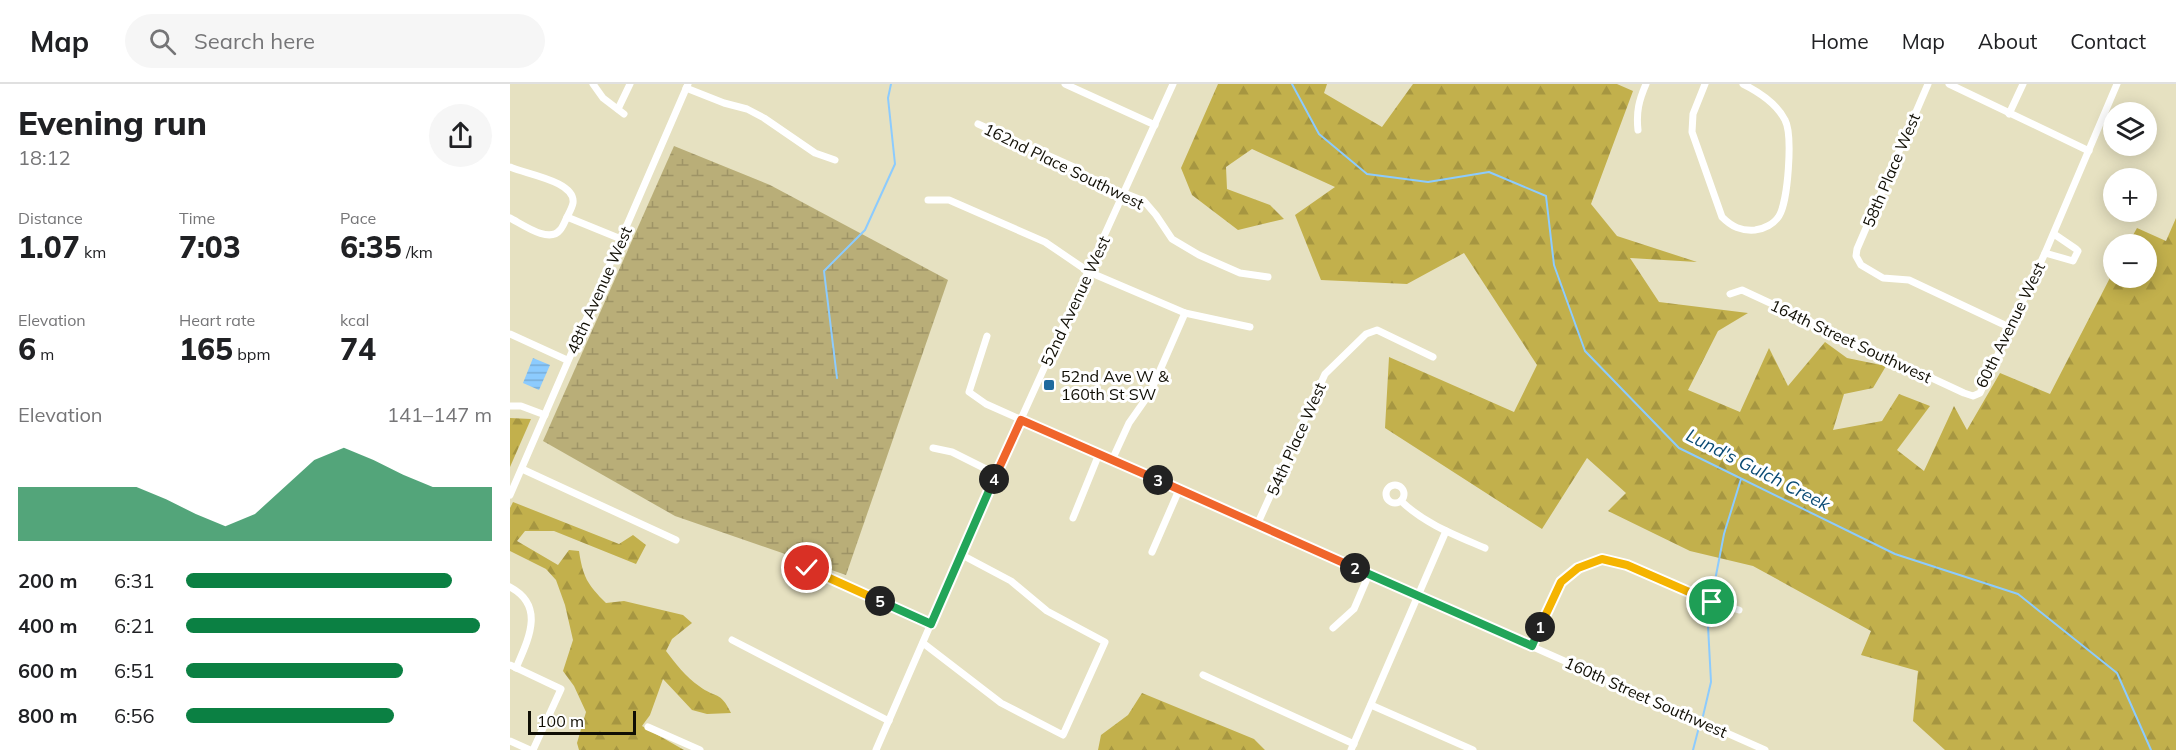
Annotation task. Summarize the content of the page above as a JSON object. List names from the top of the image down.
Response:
{
  "streets": {
    "street": [
      "162nd Place Southwest",
      "58th Place West",
      "48th Avenue West",
      "52nd Avenue West",
      "60th Avenue West",
      "164th Street Southwest",
      "54th Place West",
      "160th Street Southwest"
    ]
  },
  "crossings": [
    ["162nd Place Southwest", "52nd Avenue West"],
    ["58th Place West", "60th Avenue West"],
    ["52nd Avenue West", "160th Street Southwest"],
    ["60th Avenue West", "164th Street Southwest"],
    ["54th Place West", "160th Street Southwest"]
  ],
  "water": ["Lund's Gulch Creek"],
  "places": {
    "transit": ["52nd Ave W & 160th St SW"]
  },
  "scale_bar": "100 m",
  "page": {
    "header": "Map",
    "search": "Search here",
    "nav": [
      "Home",
      "Map",
      "About",
      "Contact"
    ],
    "heading": ["Evening run", "18:12"],
    "map_buttons": ["+", "−"],
    "stats": [
      ["Distance", "1.07 km"],
      ["Time", "7:03"],
      ["Pace", "6:35 /km"],
      ["Elevation", "6 m"],
      ["Heart rate", "165 bpm"],
      ["kcal", "74"]
    ],
    "chart": ["Elevation", "141–147 m"],
    "pins": [
      "4",
      "3",
      "2",
      "5",
      "1"
    ],
    "list": [
      {
        "name": "200 m",
        "note": "6:31"
      },
      {
        "name": "400 m",
        "note": "6:21"
      },
      {
        "name": "600 m",
        "note": "6:51"
      },
      {
        "name": "800 m",
        "note": "6:56"
      }
    ],
    "scale": "100 m"
  }
}
